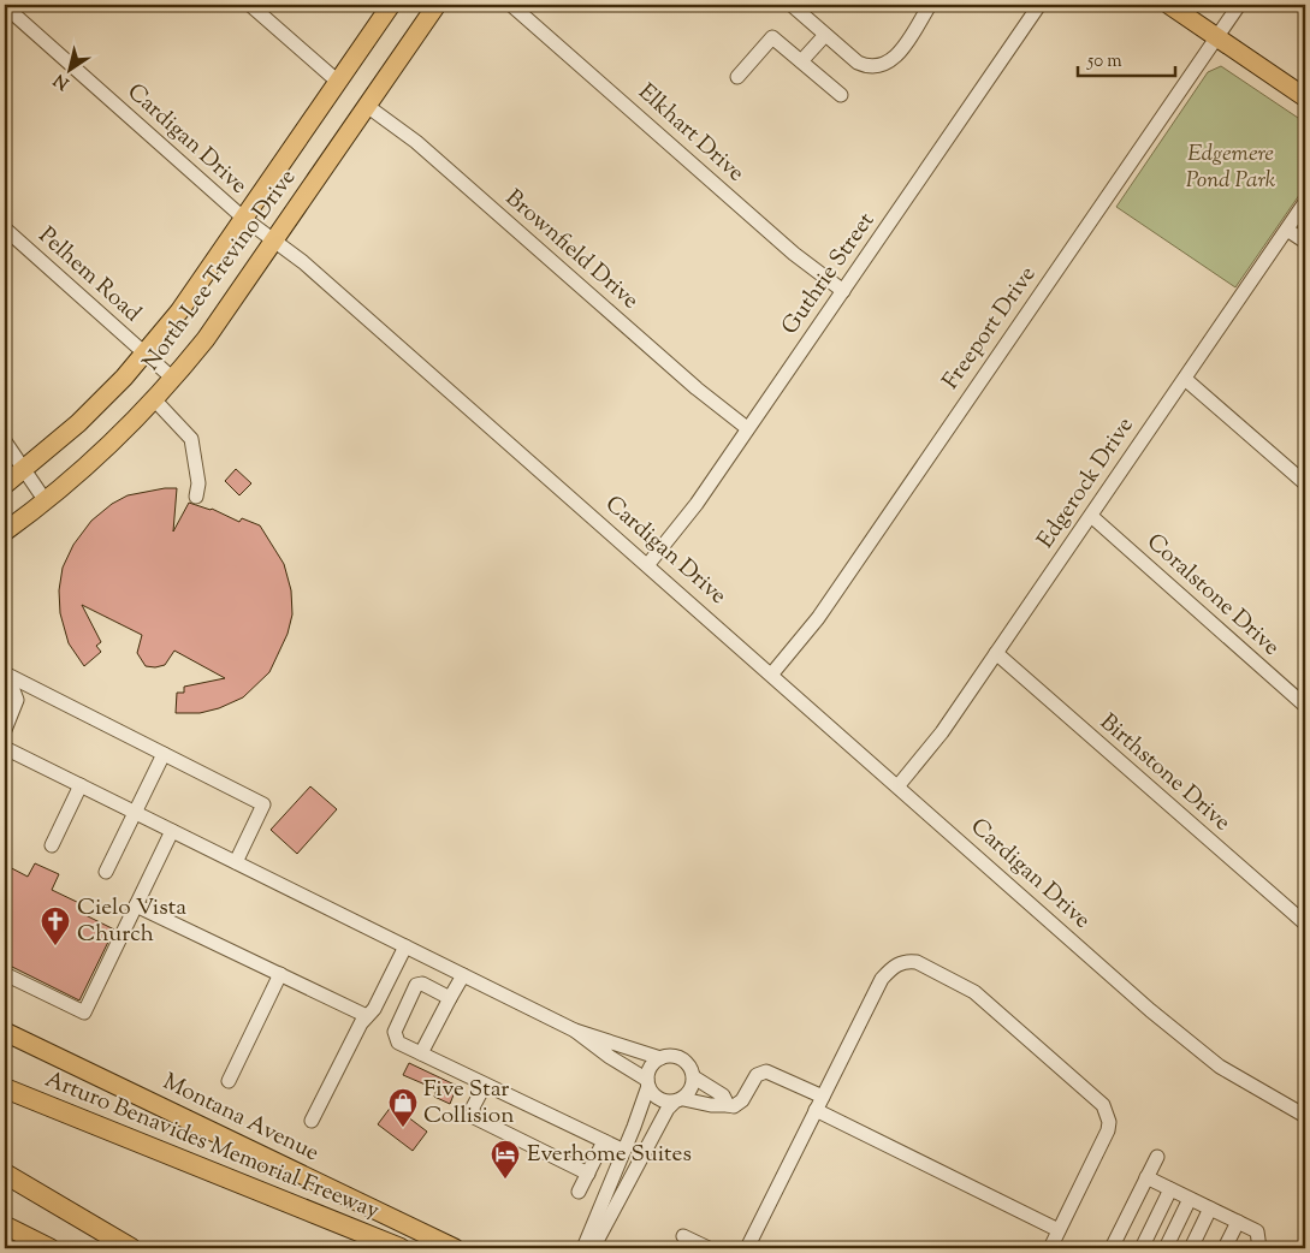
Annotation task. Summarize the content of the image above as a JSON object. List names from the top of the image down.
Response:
{
  "streets": {
    "highway": ["Arturo Benavides Memorial Freeway"],
    "main road": ["North Lee Trevino Drive", "Montana Avenue"],
    "street": [
      "Elkhart Drive",
      "Cardigan Drive",
      "Brownfield Drive",
      "Guthrie Street",
      "Pelhem Road",
      "Freeport Drive",
      "Edgerock Drive",
      "Coralstone Drive",
      "Birthstone Drive"
    ]
  },
  "crossings": [
    ["Elkhart Drive", "Guthrie Street"],
    ["Cardigan Drive", "North Lee Trevino Drive"],
    ["Cardigan Drive", "Guthrie Street"],
    ["Cardigan Drive", "Freeport Drive"],
    ["Cardigan Drive", "Edgerock Drive"],
    ["Brownfield Drive", "North Lee Trevino Drive"],
    ["Brownfield Drive", "Guthrie Street"],
    ["North Lee Trevino Drive", "Pelhem Road"],
    ["Edgerock Drive", "Coralstone Drive"],
    ["Edgerock Drive", "Birthstone Drive"]
  ],
  "parks": ["Edgemere Pond Park"],
  "places": {
    "church": ["Cielo Vista Church"],
    "shop": ["Five Star Collision"],
    "hotel": ["Everhome Suites"]
  },
  "scale_bar": "50 m",
  "north": "bottom left"
}
